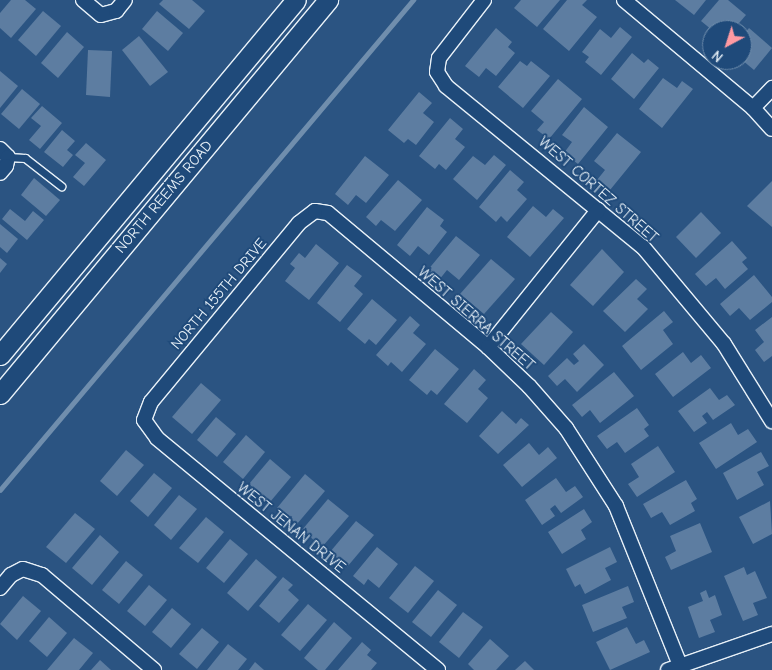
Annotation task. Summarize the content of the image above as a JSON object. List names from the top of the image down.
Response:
{
  "streets": {
    "main road": ["NORTH REEMS ROAD"],
    "street": [
      "WEST CORTEZ STREET",
      "NORTH 155TH DRIVE",
      "WEST SIERRA STREET",
      "WEST JENAN DRIVE"
    ]
  },
  "crossings": [
    ["NORTH 155TH DRIVE", "WEST SIERRA STREET"],
    ["NORTH 155TH DRIVE", "WEST JENAN DRIVE"]
  ],
  "north": "bottom left"
}
